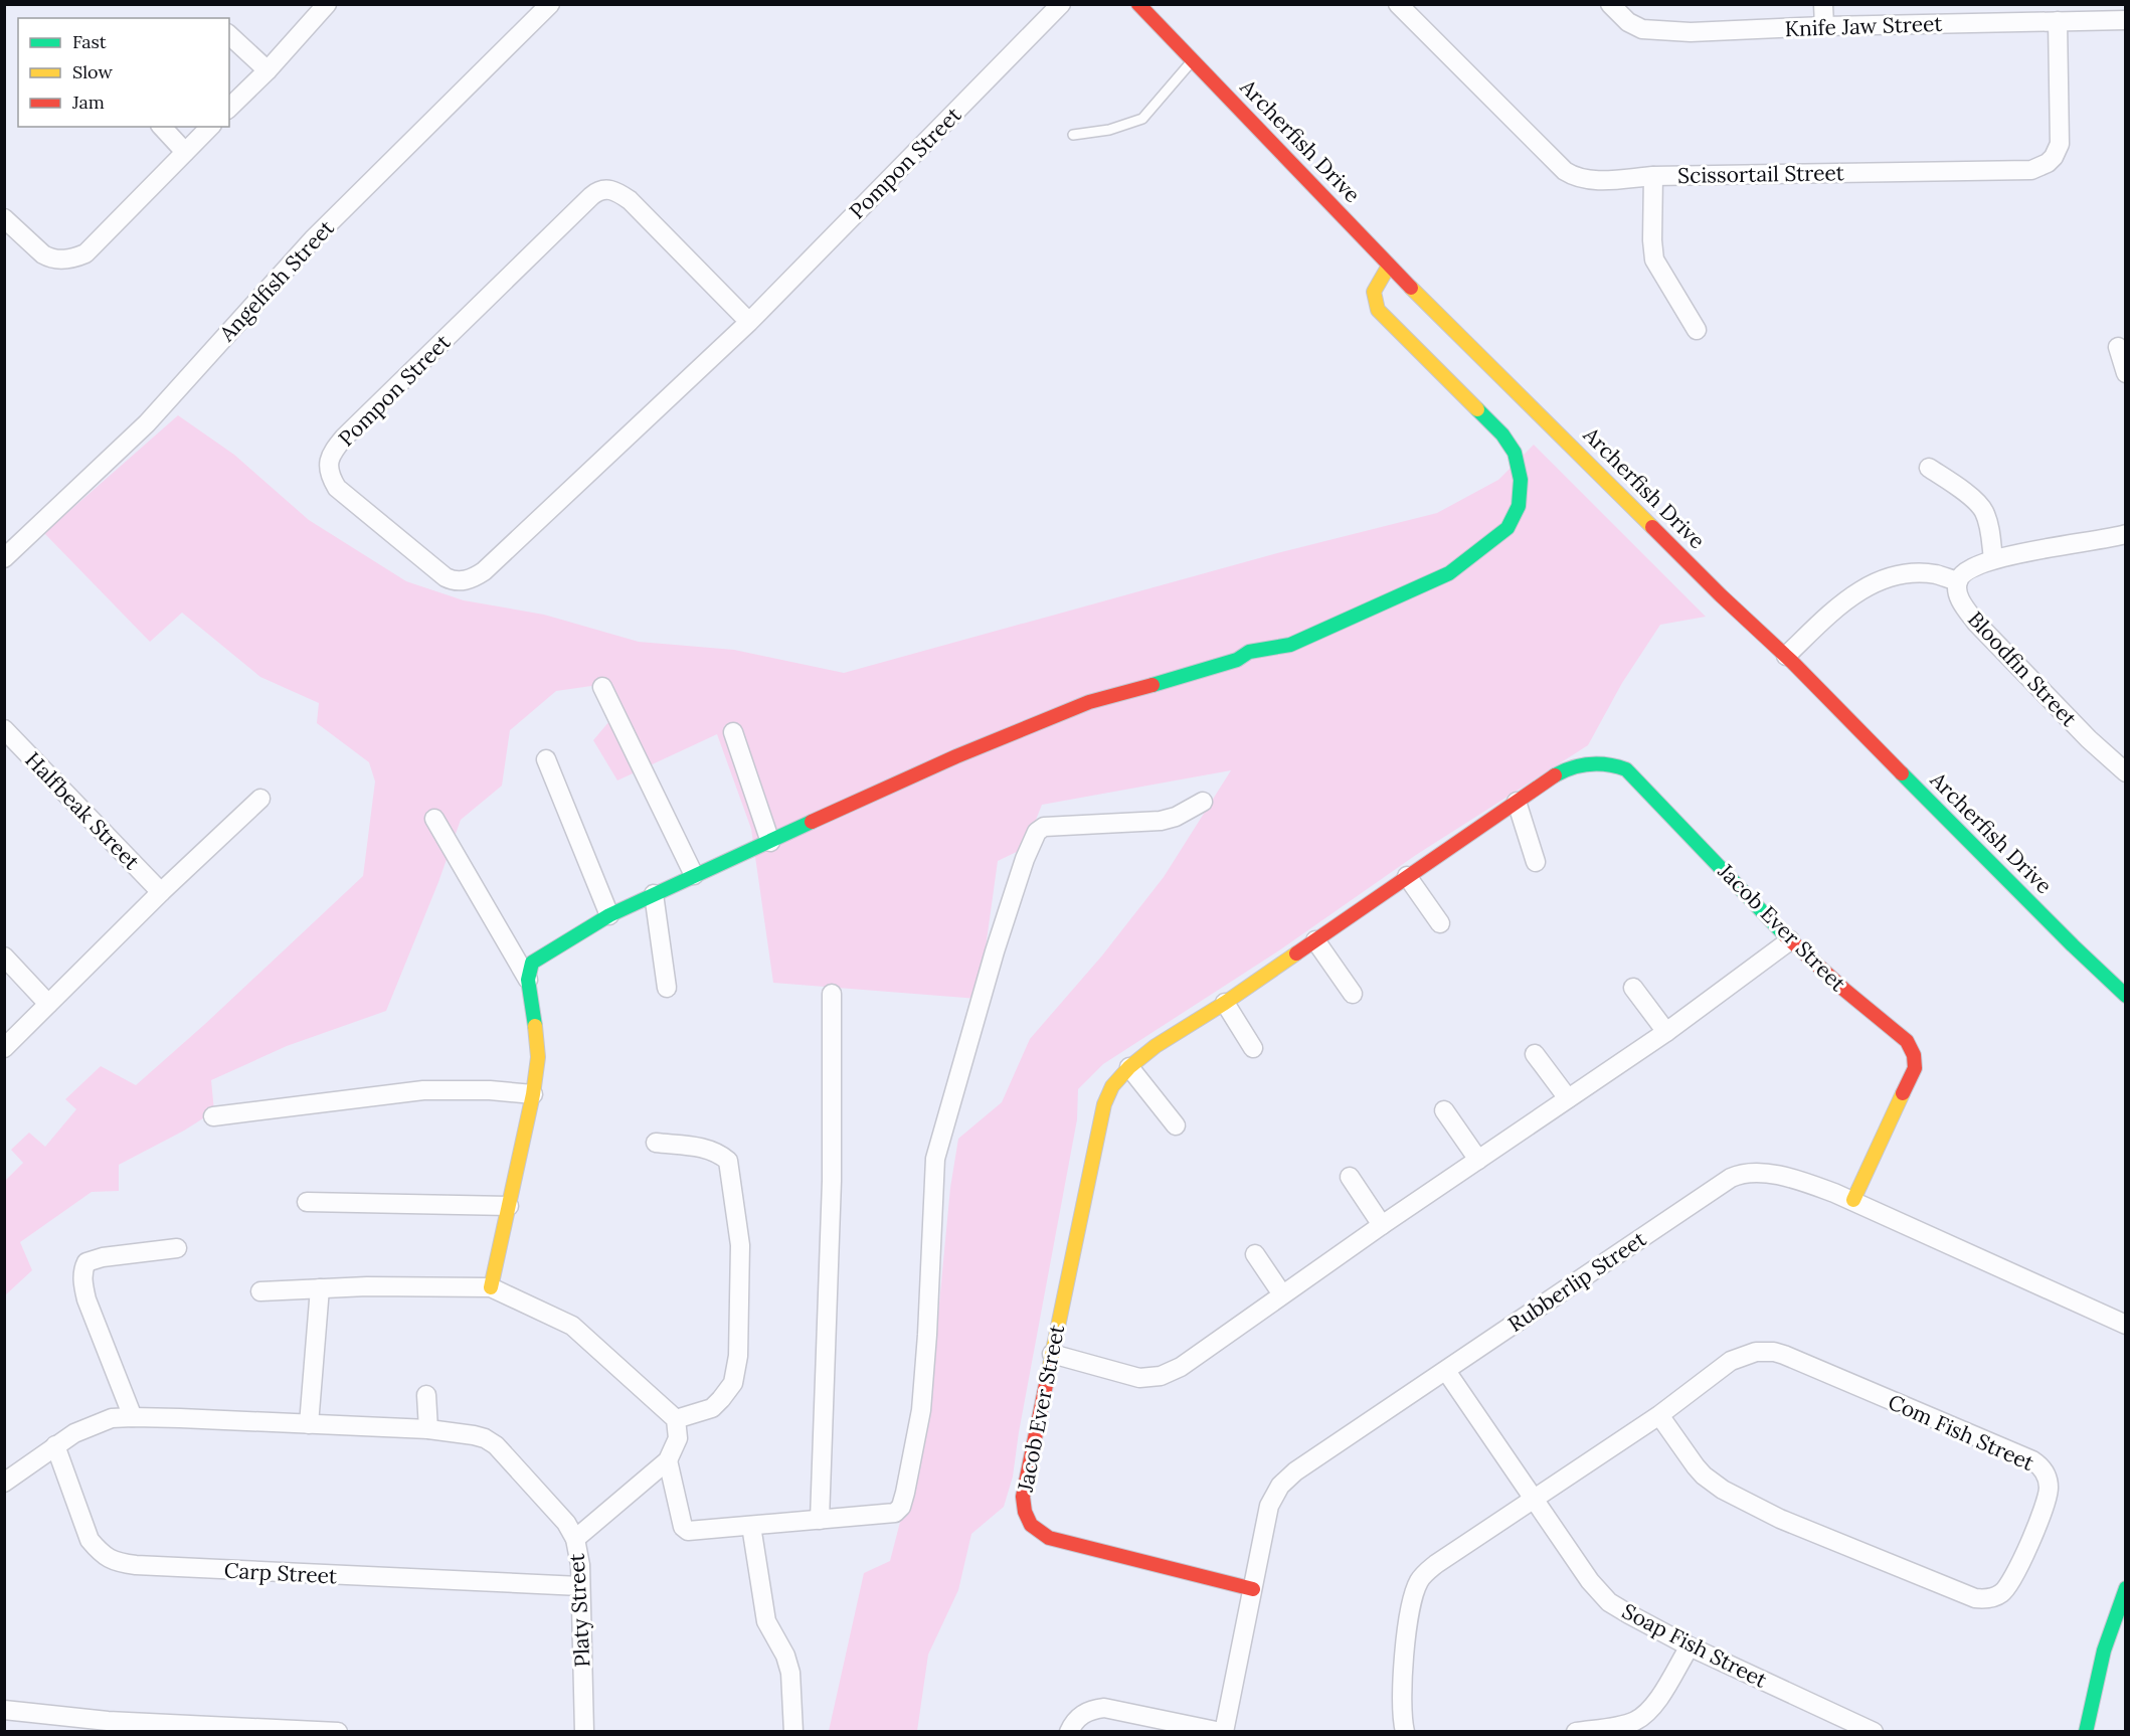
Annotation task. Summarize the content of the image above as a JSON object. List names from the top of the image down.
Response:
{
  "streets": {
    "street": [
      "Knife Jaw Street",
      "Archerfish Drive",
      "Pompon Street",
      "Scissortail Street",
      "Angelfish Street",
      "Bloodfin Street",
      "Halfbeak Street",
      "Jacob Ever Street",
      "Rubberlip Street",
      "Com Fish Street",
      "Carp Street",
      "Platy Street",
      "Soap Fish Street"
    ]
  },
  "crossings": [
    ["Knife Jaw Street", "Scissortail Street"],
    ["Jacob Ever Street", "Rubberlip Street"],
    ["Rubberlip Street", "Soap Fish Street"],
    ["Com Fish Street", "Soap Fish Street"],
    ["Carp Street", "Platy Street"]
  ],
  "legend": ["Fast", "Slow", "Jam"]
}
